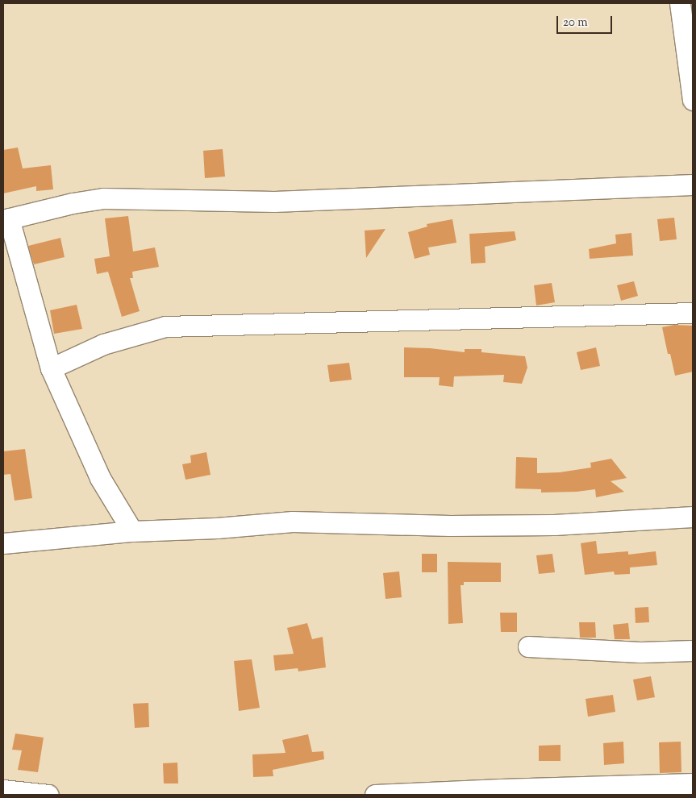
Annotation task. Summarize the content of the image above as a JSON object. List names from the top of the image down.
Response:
{
  "scale_bar": "20 m"
}
